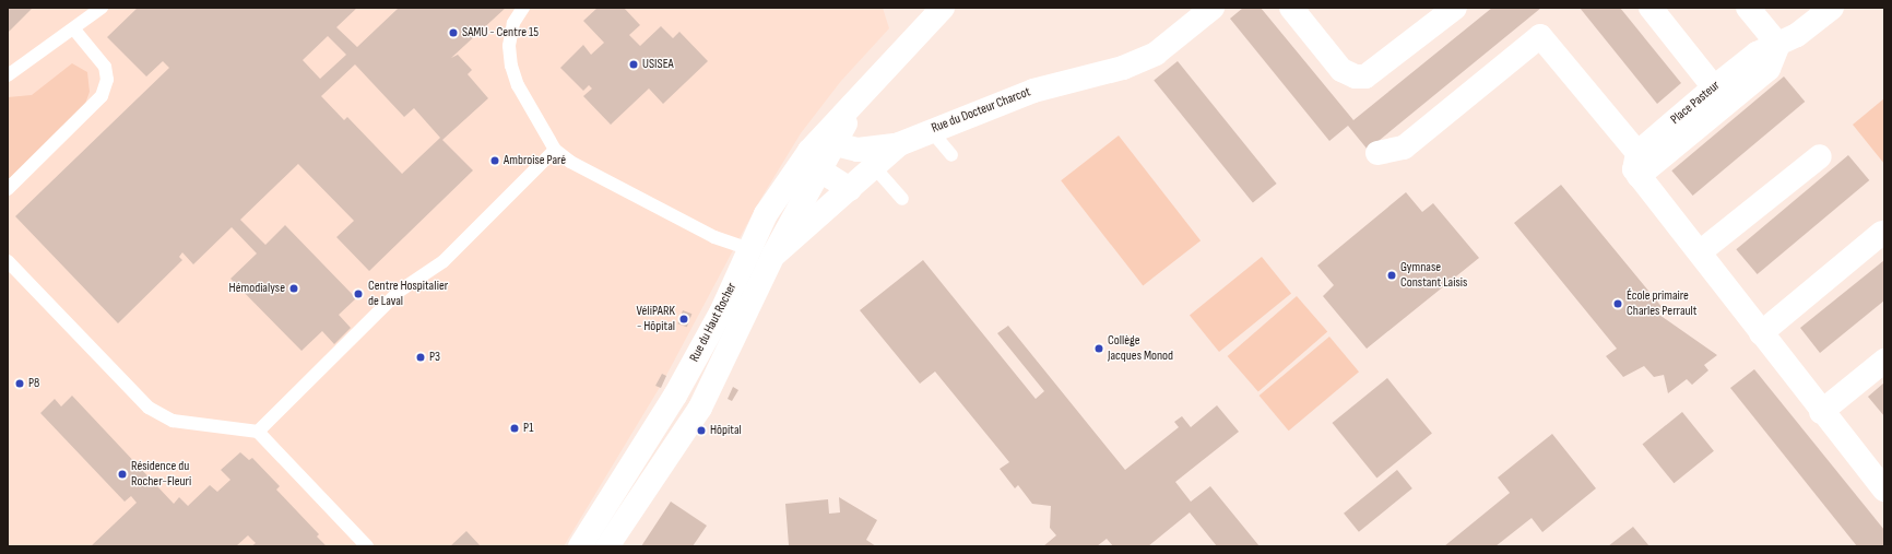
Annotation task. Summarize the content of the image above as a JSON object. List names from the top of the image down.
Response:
{
  "streets": {
    "street": ["Place Pasteur", "Rue du Docteur Charcot", "Rue du Haut Rocher"]
  },
  "crossings": [
    ["Rue du Docteur Charcot", "Rue du Haut Rocher"]
  ],
  "places": [
    "SAMU - Centre 15",
    "USISEA",
    "Ambroise Paré",
    "Gymnase Constant Laisis",
    "Hémodialyse",
    "Centre Hospitalier de Laval",
    "École primaire Charles Perrault",
    "VéliPARK - Hôpital",
    "Collège Jacques Monod",
    "P3",
    "P8",
    "P1",
    "Hôpital",
    "Résidence du Rocher-Fleuri"
  ]
}
